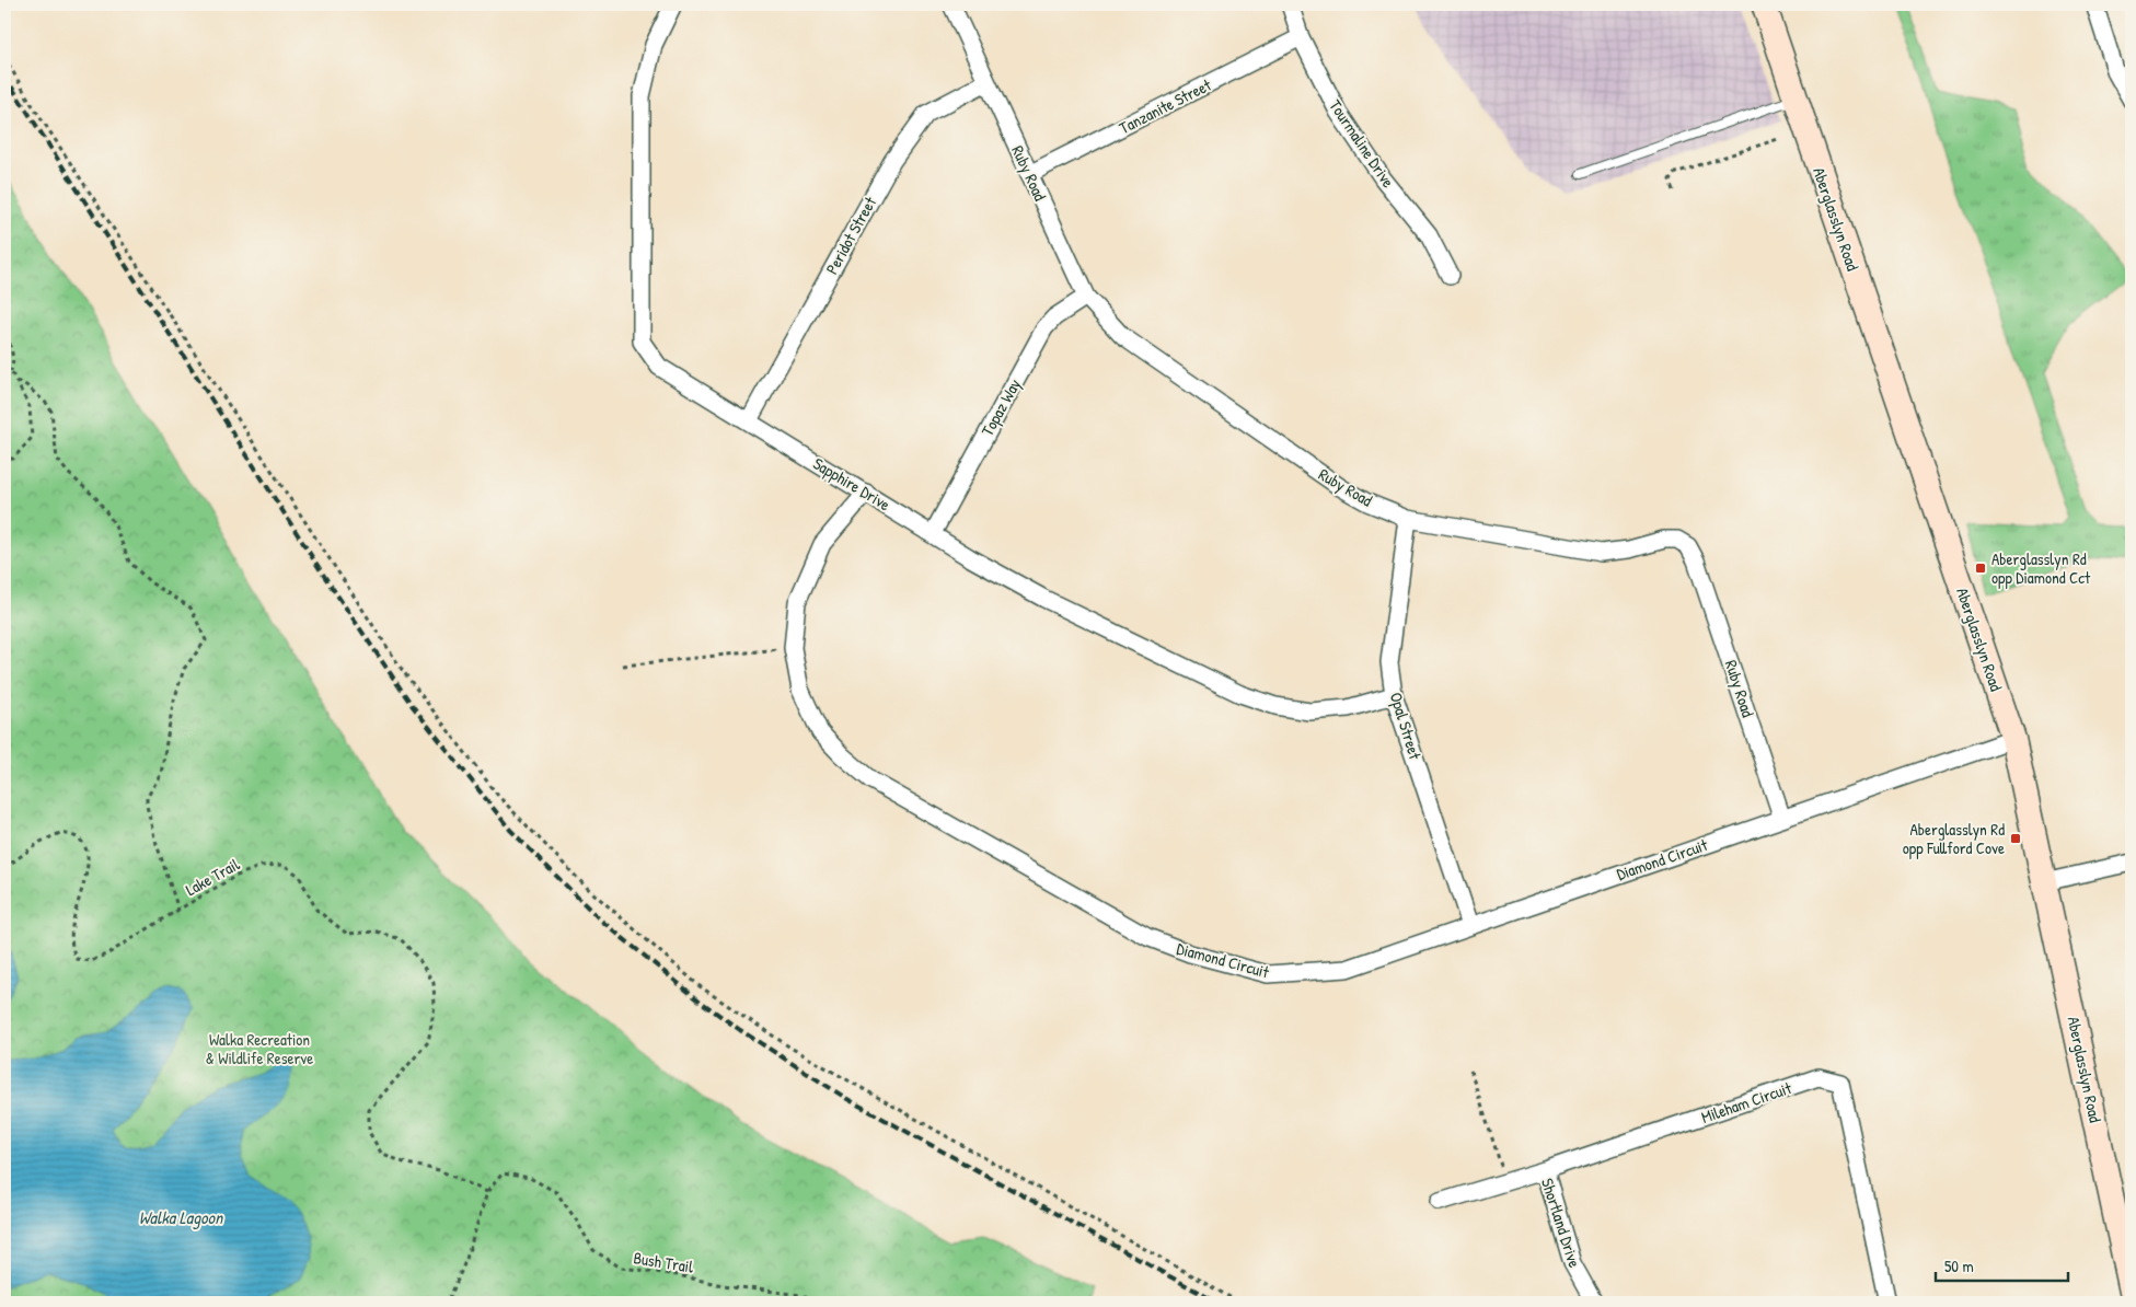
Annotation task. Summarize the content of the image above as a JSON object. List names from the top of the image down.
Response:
{
  "streets": {
    "main road": ["Aberglasslyn Road"],
    "street": [
      "Tanzanite Street",
      "Tourmaline Drive",
      "Ruby Road",
      "Peridot Street",
      "Topaz Way",
      "Sapphire Drive",
      "Opal Street",
      "Diamond Circuit",
      "Mileham Circuit",
      "Shortland Drive"
    ],
    "path": ["Lake Trail", "Bush Trail"]
  },
  "crossings": [
    ["Tanzanite Street", "Tourmaline Drive"],
    ["Tanzanite Street", "Ruby Road"],
    ["Ruby Road", "Peridot Street"],
    ["Ruby Road", "Topaz Way"],
    ["Ruby Road", "Opal Street"],
    ["Ruby Road", "Diamond Circuit"],
    ["Aberglasslyn Road", "Diamond Circuit"],
    ["Peridot Street", "Sapphire Drive"],
    ["Topaz Way", "Sapphire Drive"],
    ["Sapphire Drive", "Opal Street"],
    ["Sapphire Drive", "Diamond Circuit"],
    ["Opal Street", "Diamond Circuit"],
    ["Lake Trail", "Bush Trail"],
    ["Mileham Circuit", "Shortland Drive"]
  ],
  "water": ["Walka Lagoon"],
  "parks": ["Walka Recreation & Wildlife Reserve"],
  "places": {
    "transit": ["Aberglasslyn Rd opp Diamond Cct", "Aberglasslyn Rd opp Fullford Cove"]
  },
  "scale_bar": "50 m"
}
